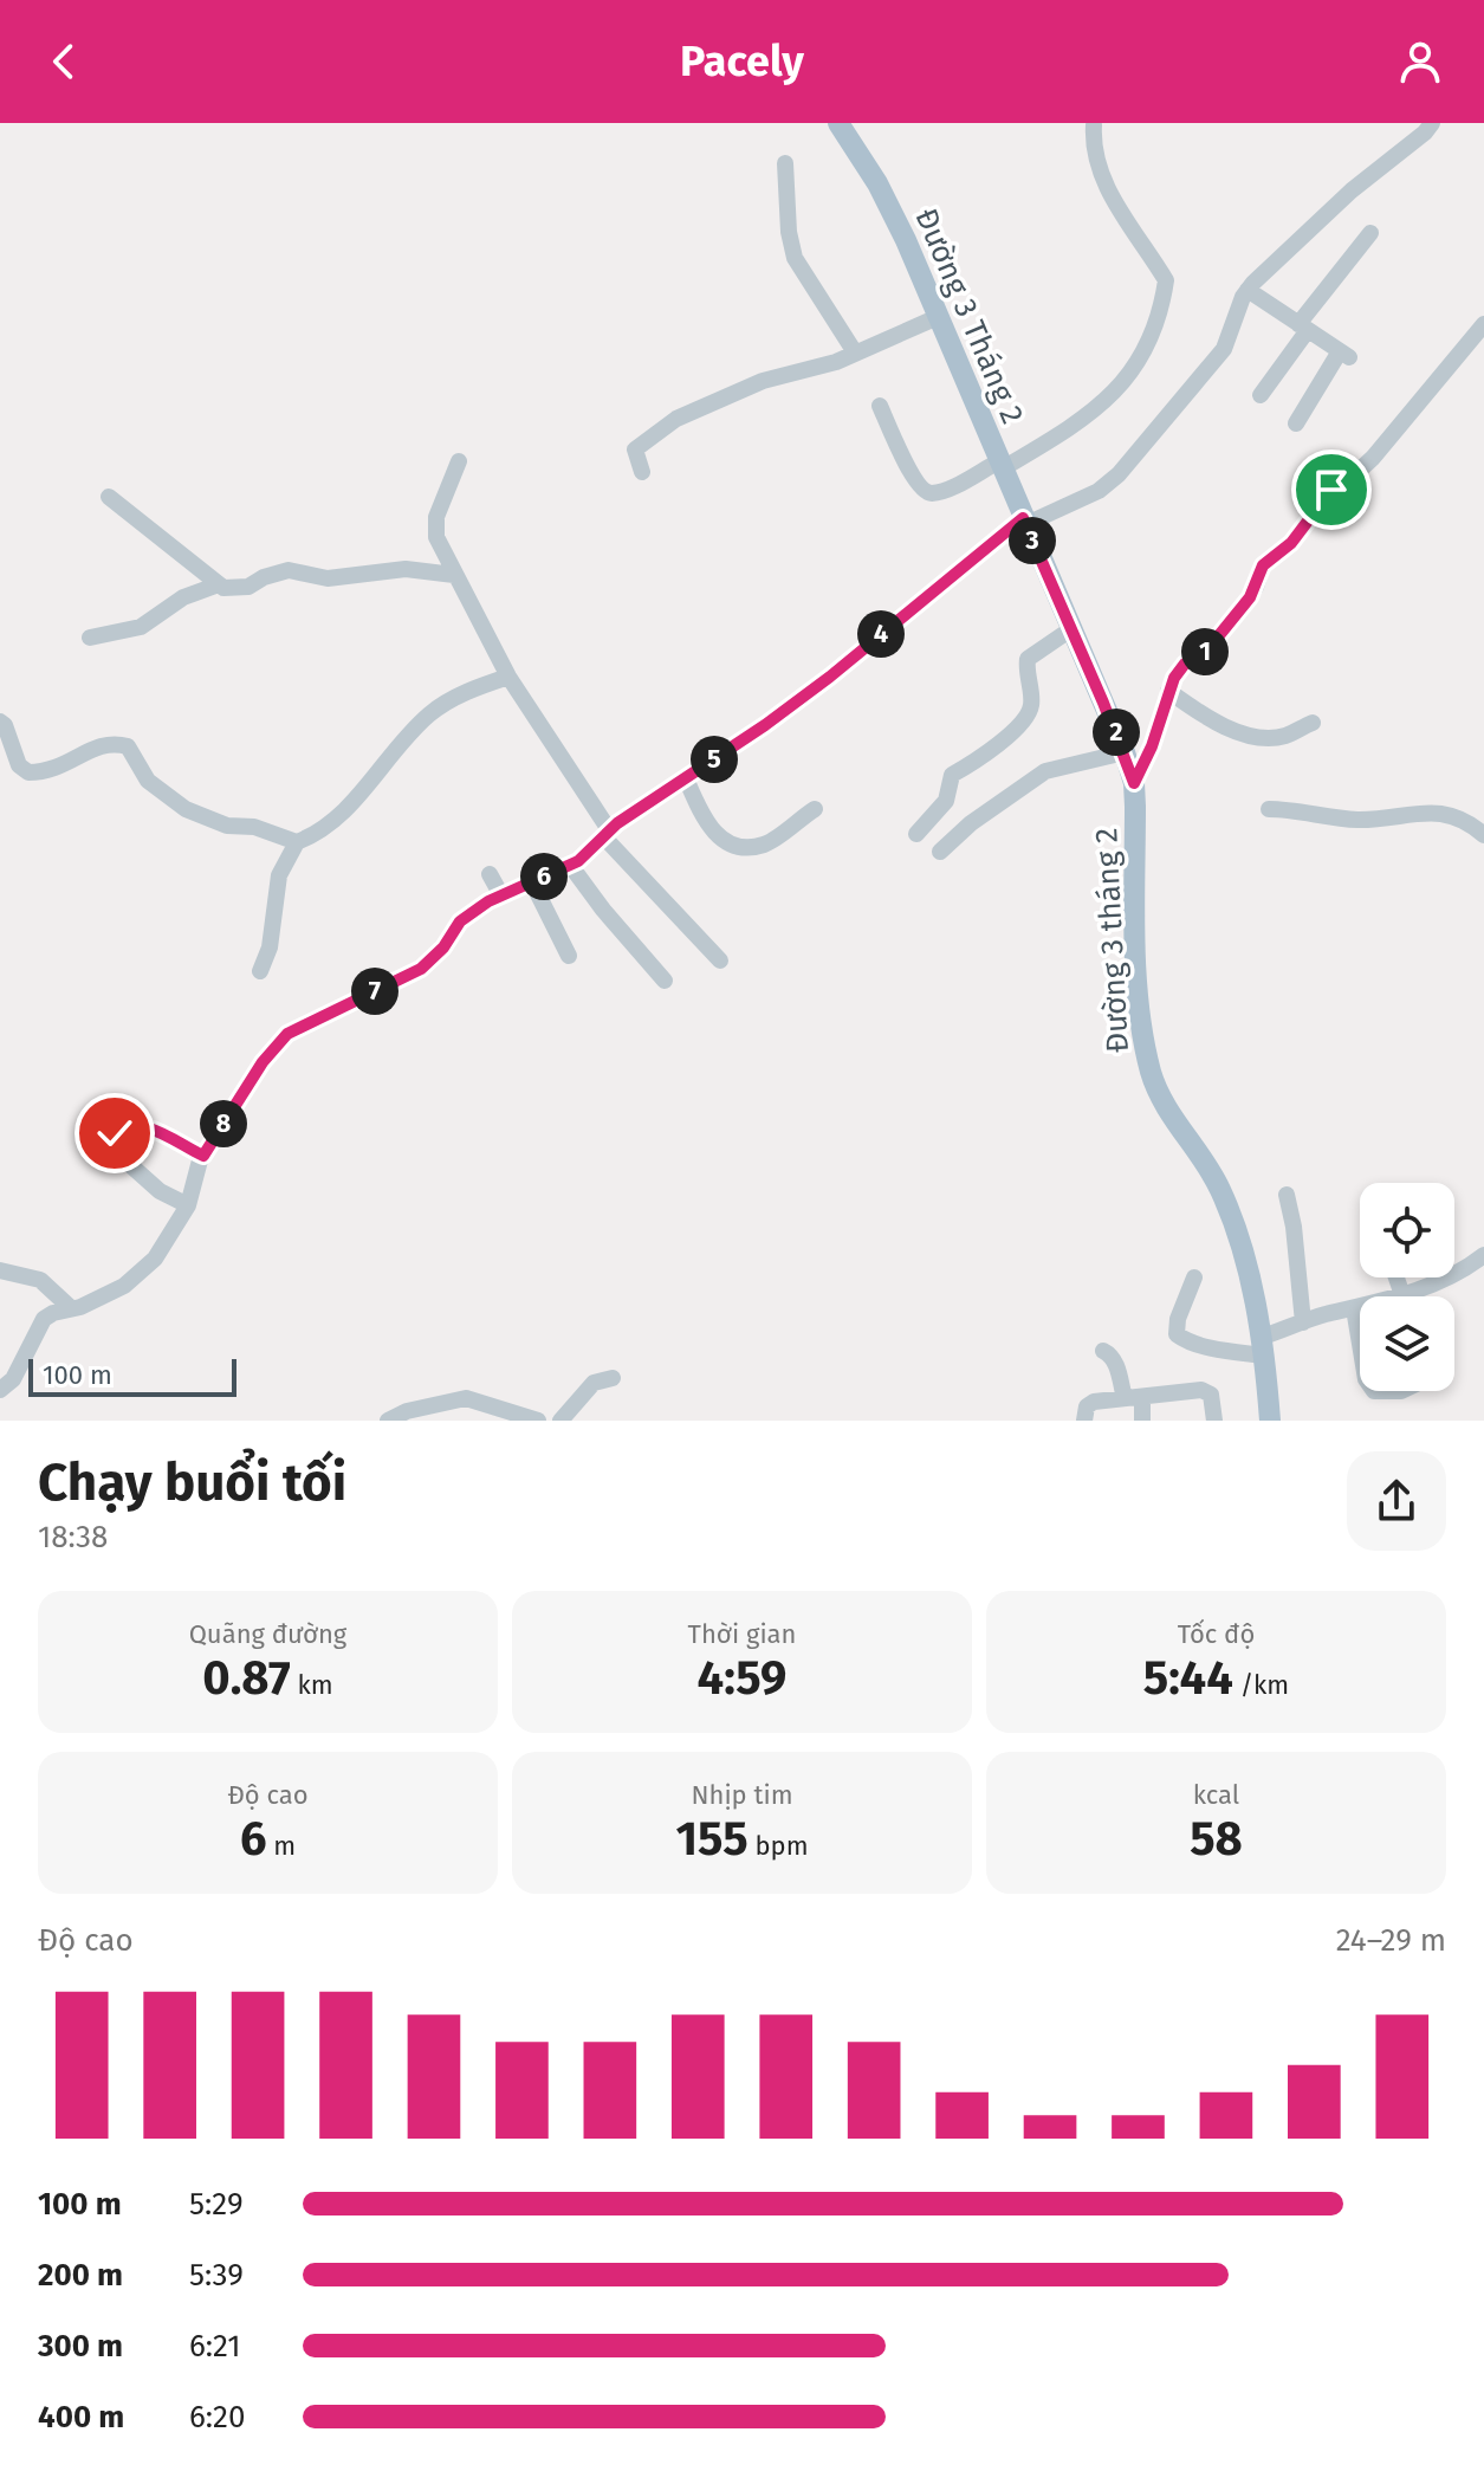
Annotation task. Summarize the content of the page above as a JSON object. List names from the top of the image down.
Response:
{
  "streets": {
    "main road": ["Đường 3 Tháng 2", "Đường 3 tháng 2"]
  },
  "crossings": [
    ["Đường 3 Tháng 2", "Đường 3 tháng 2"]
  ],
  "scale_bar": "100 m",
  "page": {
    "header": "Pacely",
    "pins": [
      "3",
      "4",
      "1",
      "2",
      "5",
      "6",
      "7",
      "8"
    ],
    "scale": "100 m",
    "heading": ["Chạy buổi tối", "18:38"],
    "stats": [
      ["Quãng đường", "0.87 km"],
      ["Thời gian", "4:59"],
      ["Tốc độ", "5:44 /km"],
      ["Độ cao", "6 m"],
      ["Nhịp tim", "155 bpm"],
      ["kcal", "58"]
    ],
    "chart": ["Độ cao", "24–29 m"],
    "list": [
      {
        "name": "100 m",
        "note": "5:29"
      },
      {
        "name": "200 m",
        "note": "5:39"
      },
      {
        "name": "300 m",
        "note": "6:21"
      },
      {
        "name": "400 m",
        "note": "6:20"
      }
    ]
  }
}
